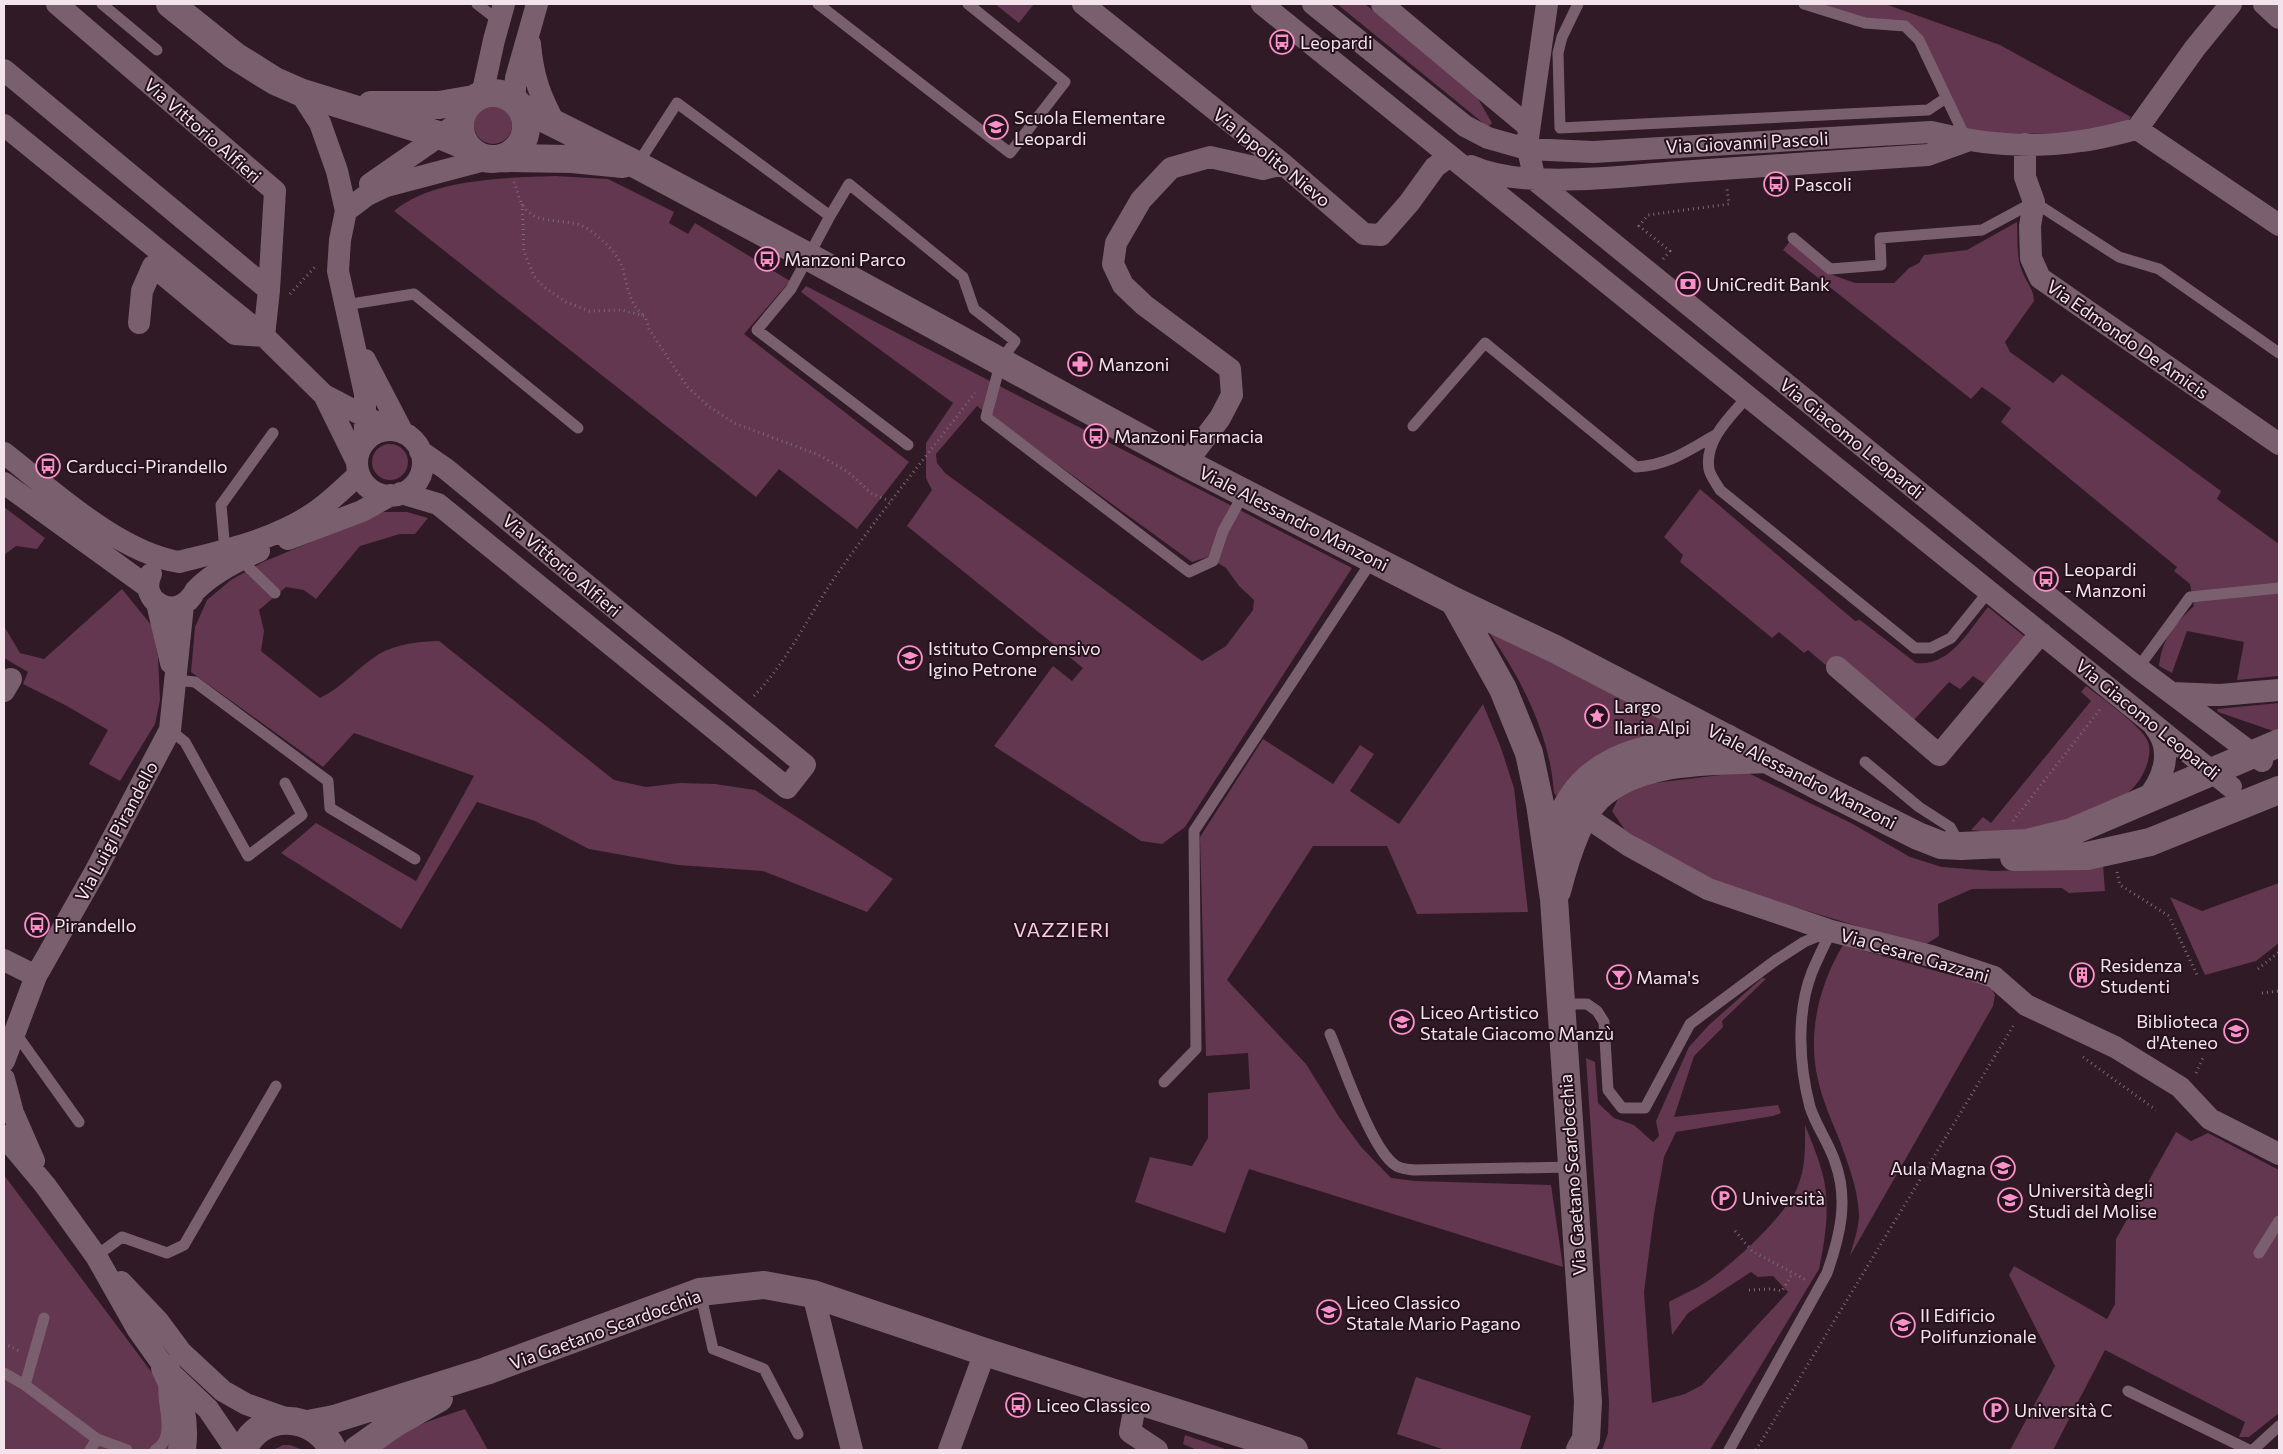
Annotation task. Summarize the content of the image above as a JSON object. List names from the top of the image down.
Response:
{
  "streets": {
    "street": [
      "Via Vittorio Alfieri",
      "Via Giovanni Pascoli",
      "Via Ippolito Nievo",
      "Via Edmondo De Amicis",
      "Via Giacomo Leopardi",
      "Viale Alessandro Manzoni",
      "Via Luigi Pirandello",
      "Via Cesare Gazzani",
      "Via Gaetano Scardocchia"
    ]
  },
  "crossings": [
    ["Via Giovanni Pascoli", "Via Edmondo De Amicis"],
    ["Via Giovanni Pascoli", "Via Giacomo Leopardi"],
    ["Via Ippolito Nievo", "Via Giacomo Leopardi"],
    ["Via Giacomo Leopardi", "Viale Alessandro Manzoni"],
    ["Viale Alessandro Manzoni", "Via Gaetano Scardocchia"],
    ["Via Cesare Gazzani", "Via Gaetano Scardocchia"]
  ],
  "districts": ["VAZZIERI"],
  "places": {
    "bus stop": [
      "Leopardi",
      "Pascoli",
      "Manzoni Parco",
      "Manzoni Farmacia",
      "Carducci-Pirandello",
      "Leopardi - Manzoni",
      "Pirandello",
      "Liceo Classico"
    ],
    "school or university": [
      "Scuola Elementare Leopardi",
      "Istituto Comprensivo Igino Petrone",
      "Liceo Artistico Statale Giacomo Manzù",
      "Biblioteca d'Ateneo",
      "Aula Magna",
      "Università degli Studi del Molise",
      "Liceo Classico Statale Mario Pagano",
      "II Edificio Polifunzionale"
    ],
    "bank": ["UniCredit Bank"],
    "pharmacy": ["Manzoni"],
    "place": ["Largo Ilaria Alpi"],
    "building": ["Residenza Studenti"],
    "bar": ["Mama's"],
    "parking": ["Università", "Università C"]
  }
}
